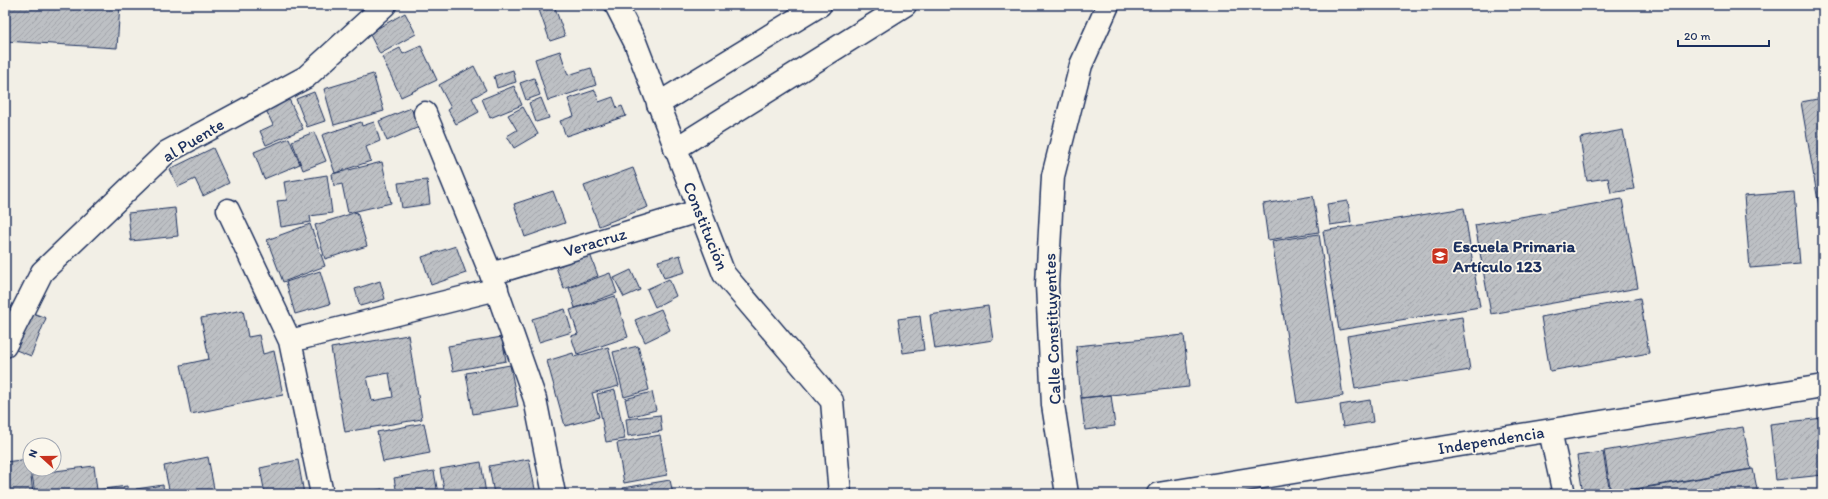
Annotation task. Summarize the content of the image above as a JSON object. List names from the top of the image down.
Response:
{
  "streets": {
    "street": [
      "al Puente",
      "Constitución",
      "Veracruz",
      "Calle Constituyentes",
      "Independencia"
    ]
  },
  "crossings": [
    ["Constitución", "Veracruz"]
  ],
  "places": {
    "school or university": ["Escuela Primaria Artículo 123"]
  },
  "scale_bar": "20 m",
  "north": "left"
}
